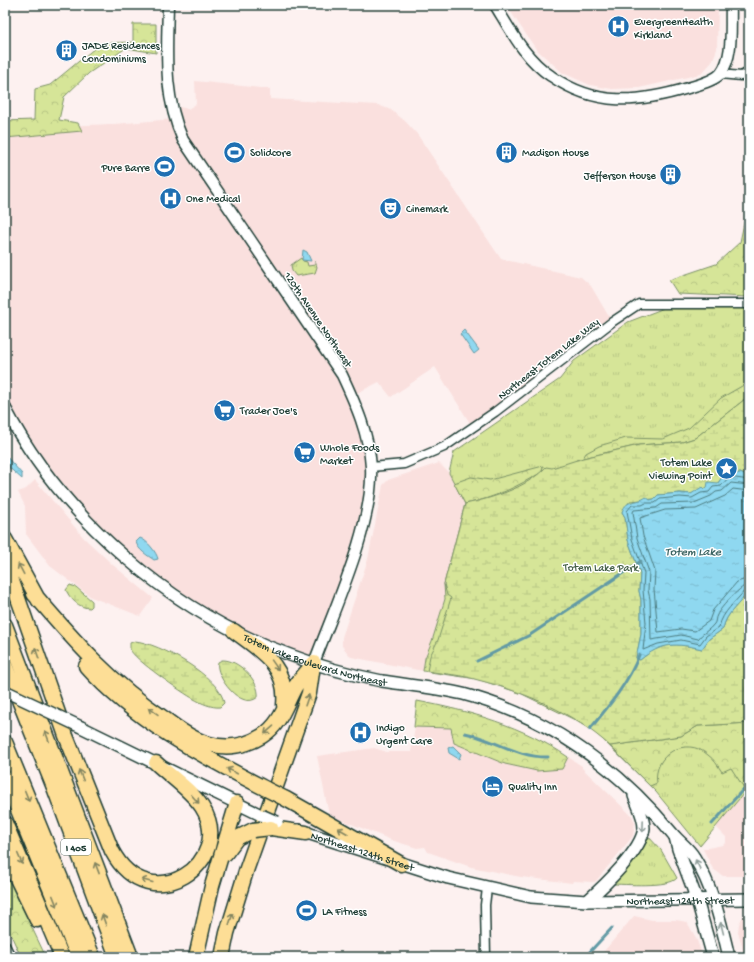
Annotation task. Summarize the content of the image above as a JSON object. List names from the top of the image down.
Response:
{
  "streets": {
    "highway": ["I 405"],
    "main road": ["Totem Lake Boulevard Northeast", "Northeast 124th Street"],
    "street": ["120th Avenue Northeast", "Northeast Totem Lake Way"]
  },
  "crossings": [
    ["120th Avenue Northeast", "Northeast Totem Lake Way"],
    ["120th Avenue Northeast", "Totem Lake Boulevard Northeast"],
    ["Totem Lake Boulevard Northeast", "Northeast 124th Street"]
  ],
  "water": ["Totem Lake"],
  "parks": ["Totem Lake Park"],
  "places": {
    "hospital": ["EvergreenHealth Kirkland", "One Medical", "Indigo Urgent Care"],
    "building": ["JADE Residences Condominiums", "Madison House", "Jefferson House"],
    "sports": ["Solidcore", "Pure Barre", "LA Fitness"],
    "theatre": ["Cinemark"],
    "supermarket": ["Trader Joe's", "Whole Foods Market"],
    "place": ["Totem Lake Viewing Point"],
    "hotel": ["Quality Inn"]
  }
}
